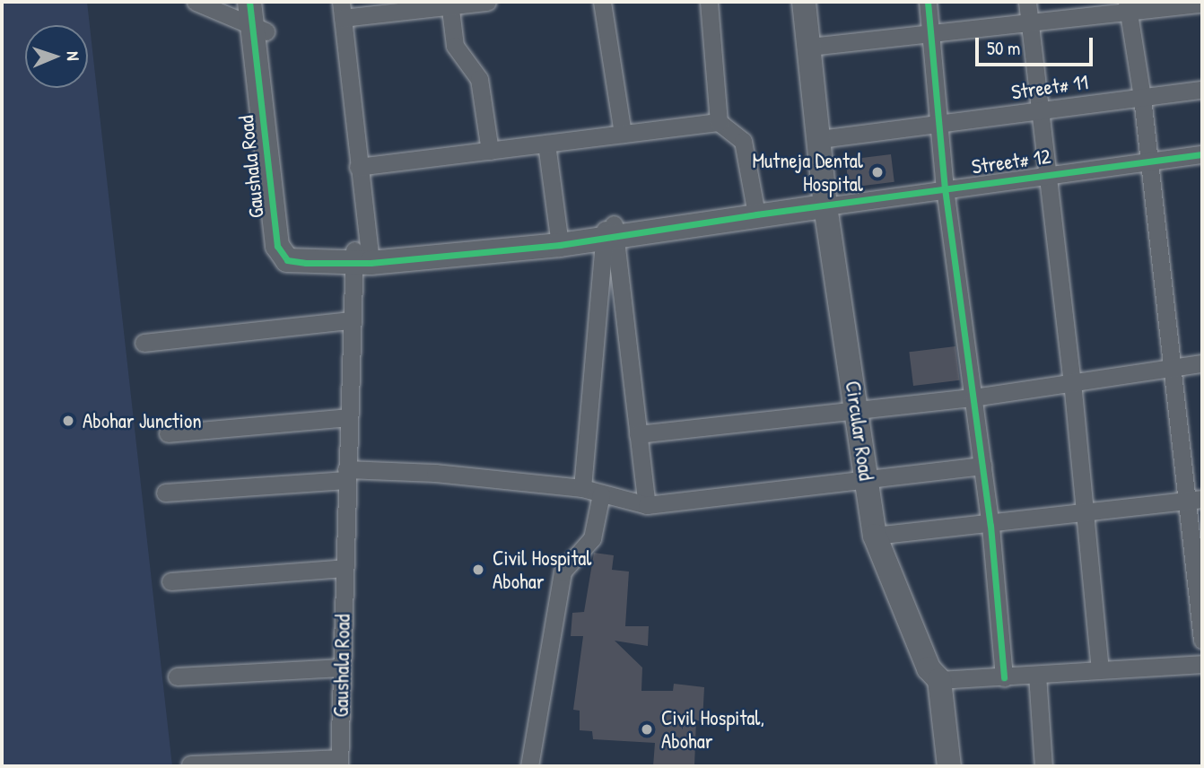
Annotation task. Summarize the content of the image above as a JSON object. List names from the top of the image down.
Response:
{
  "streets": {
    "main road": ["Gaushala Road", "Circular Road"],
    "street": ["Street# 11", "Street# 12"]
  },
  "crossings": [
    ["Street# 11", "Circular Road"],
    ["Street# 12", "Circular Road"]
  ],
  "places": [
    "Mutneja Dental Hospital",
    "Abohar Junction",
    "Civil Hospital Abohar",
    "Civil Hospital, Abohar"
  ],
  "scale_bar": "50 m",
  "north": "right"
}
